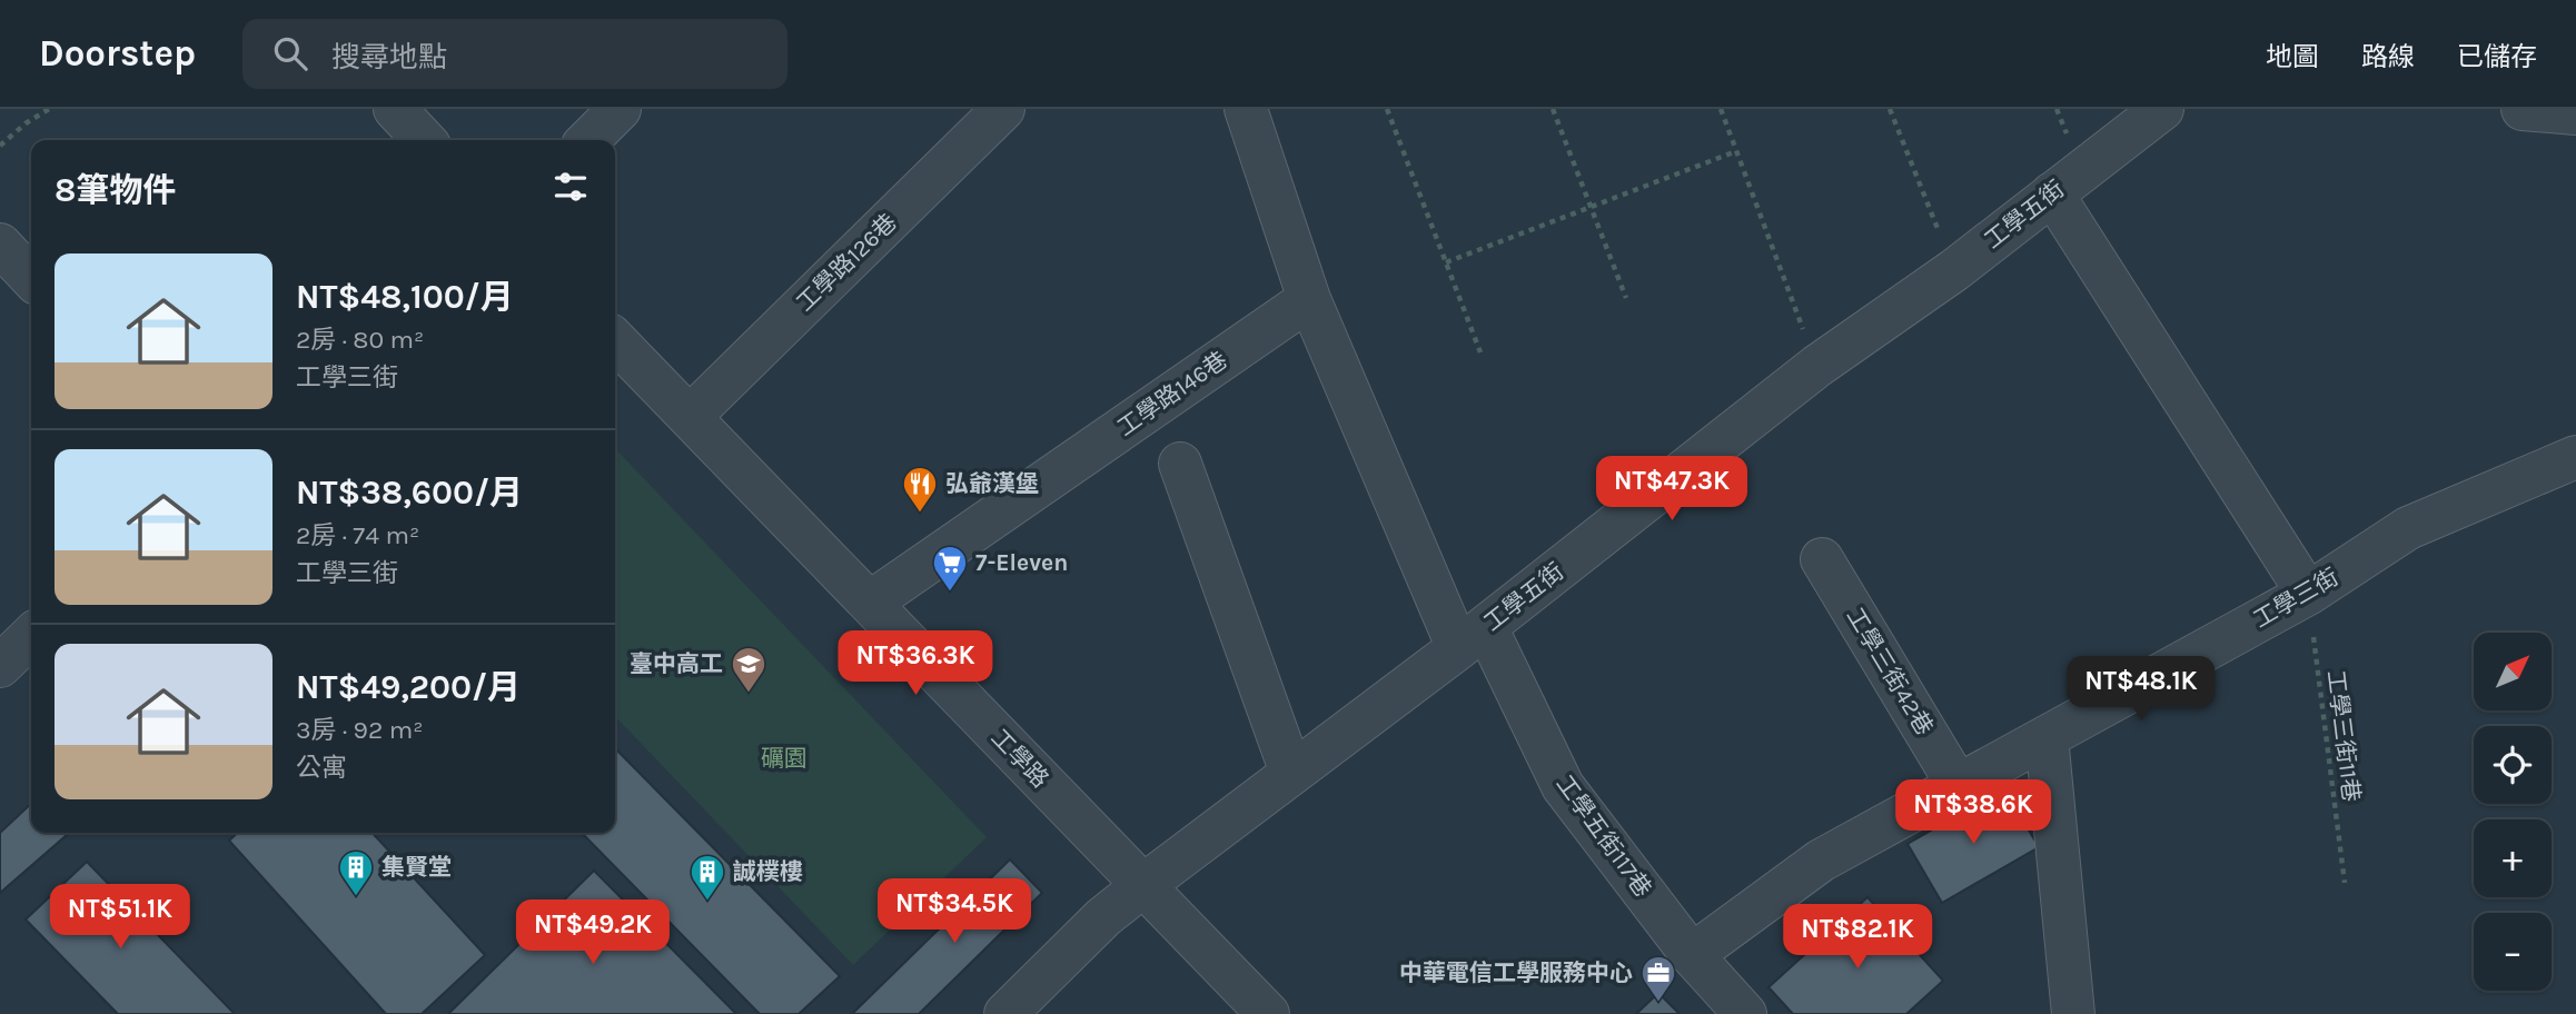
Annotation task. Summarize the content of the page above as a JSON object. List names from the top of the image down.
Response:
{
  "streets": {
    "street": [
      "工學五街",
      "工學路126巷",
      "工學路146巷",
      "工學三街",
      "工學三街42巷",
      "工學路",
      "工學五街117巷"
    ],
    "path": ["工學三街11巷"]
  },
  "crossings": [
    ["工學五街", "工學路"],
    ["工學五街", "工學五街117巷"],
    ["工學路126巷", "工學路"],
    ["工學路146巷", "工學路"],
    ["工學路146巷", "工學五街117巷"],
    ["工學三街", "工學三街42巷"],
    ["工學三街", "工學三街11巷"],
    ["工學三街", "工學五街117巷"]
  ],
  "parks": ["礪園"],
  "places": {
    "restaurant": ["弘爺漢堡"],
    "supermarket": ["7-Eleven"],
    "school or university": ["臺中高工"],
    "building": ["集賢堂", "誠樸樓"],
    "office": ["中華電信工學服務中心"]
  },
  "north": "top right",
  "page": {
    "header": "Doorstep",
    "search": "搜尋地點",
    "nav": ["地圖", "路線", "已儲存"],
    "heading": "8筆物件",
    "list": [
      {
        "name": "NT$48,100/月",
        "note": "2房 · 80 m² · 工學三街"
      },
      {
        "name": "NT$38,600/月",
        "note": "2房 · 74 m² · 工學三街"
      },
      {
        "name": "NT$49,200/月",
        "note": "3房 · 92 m² · 公寓"
      }
    ],
    "price": [
      "NT$47.3K",
      "NT$36.3K",
      "NT$48.1K",
      "NT$38.6K",
      "NT$34.5K",
      "NT$51.1K",
      "NT$49.2K",
      "NT$82.1K"
    ],
    "map_buttons": ["+", "−"]
  }
}
